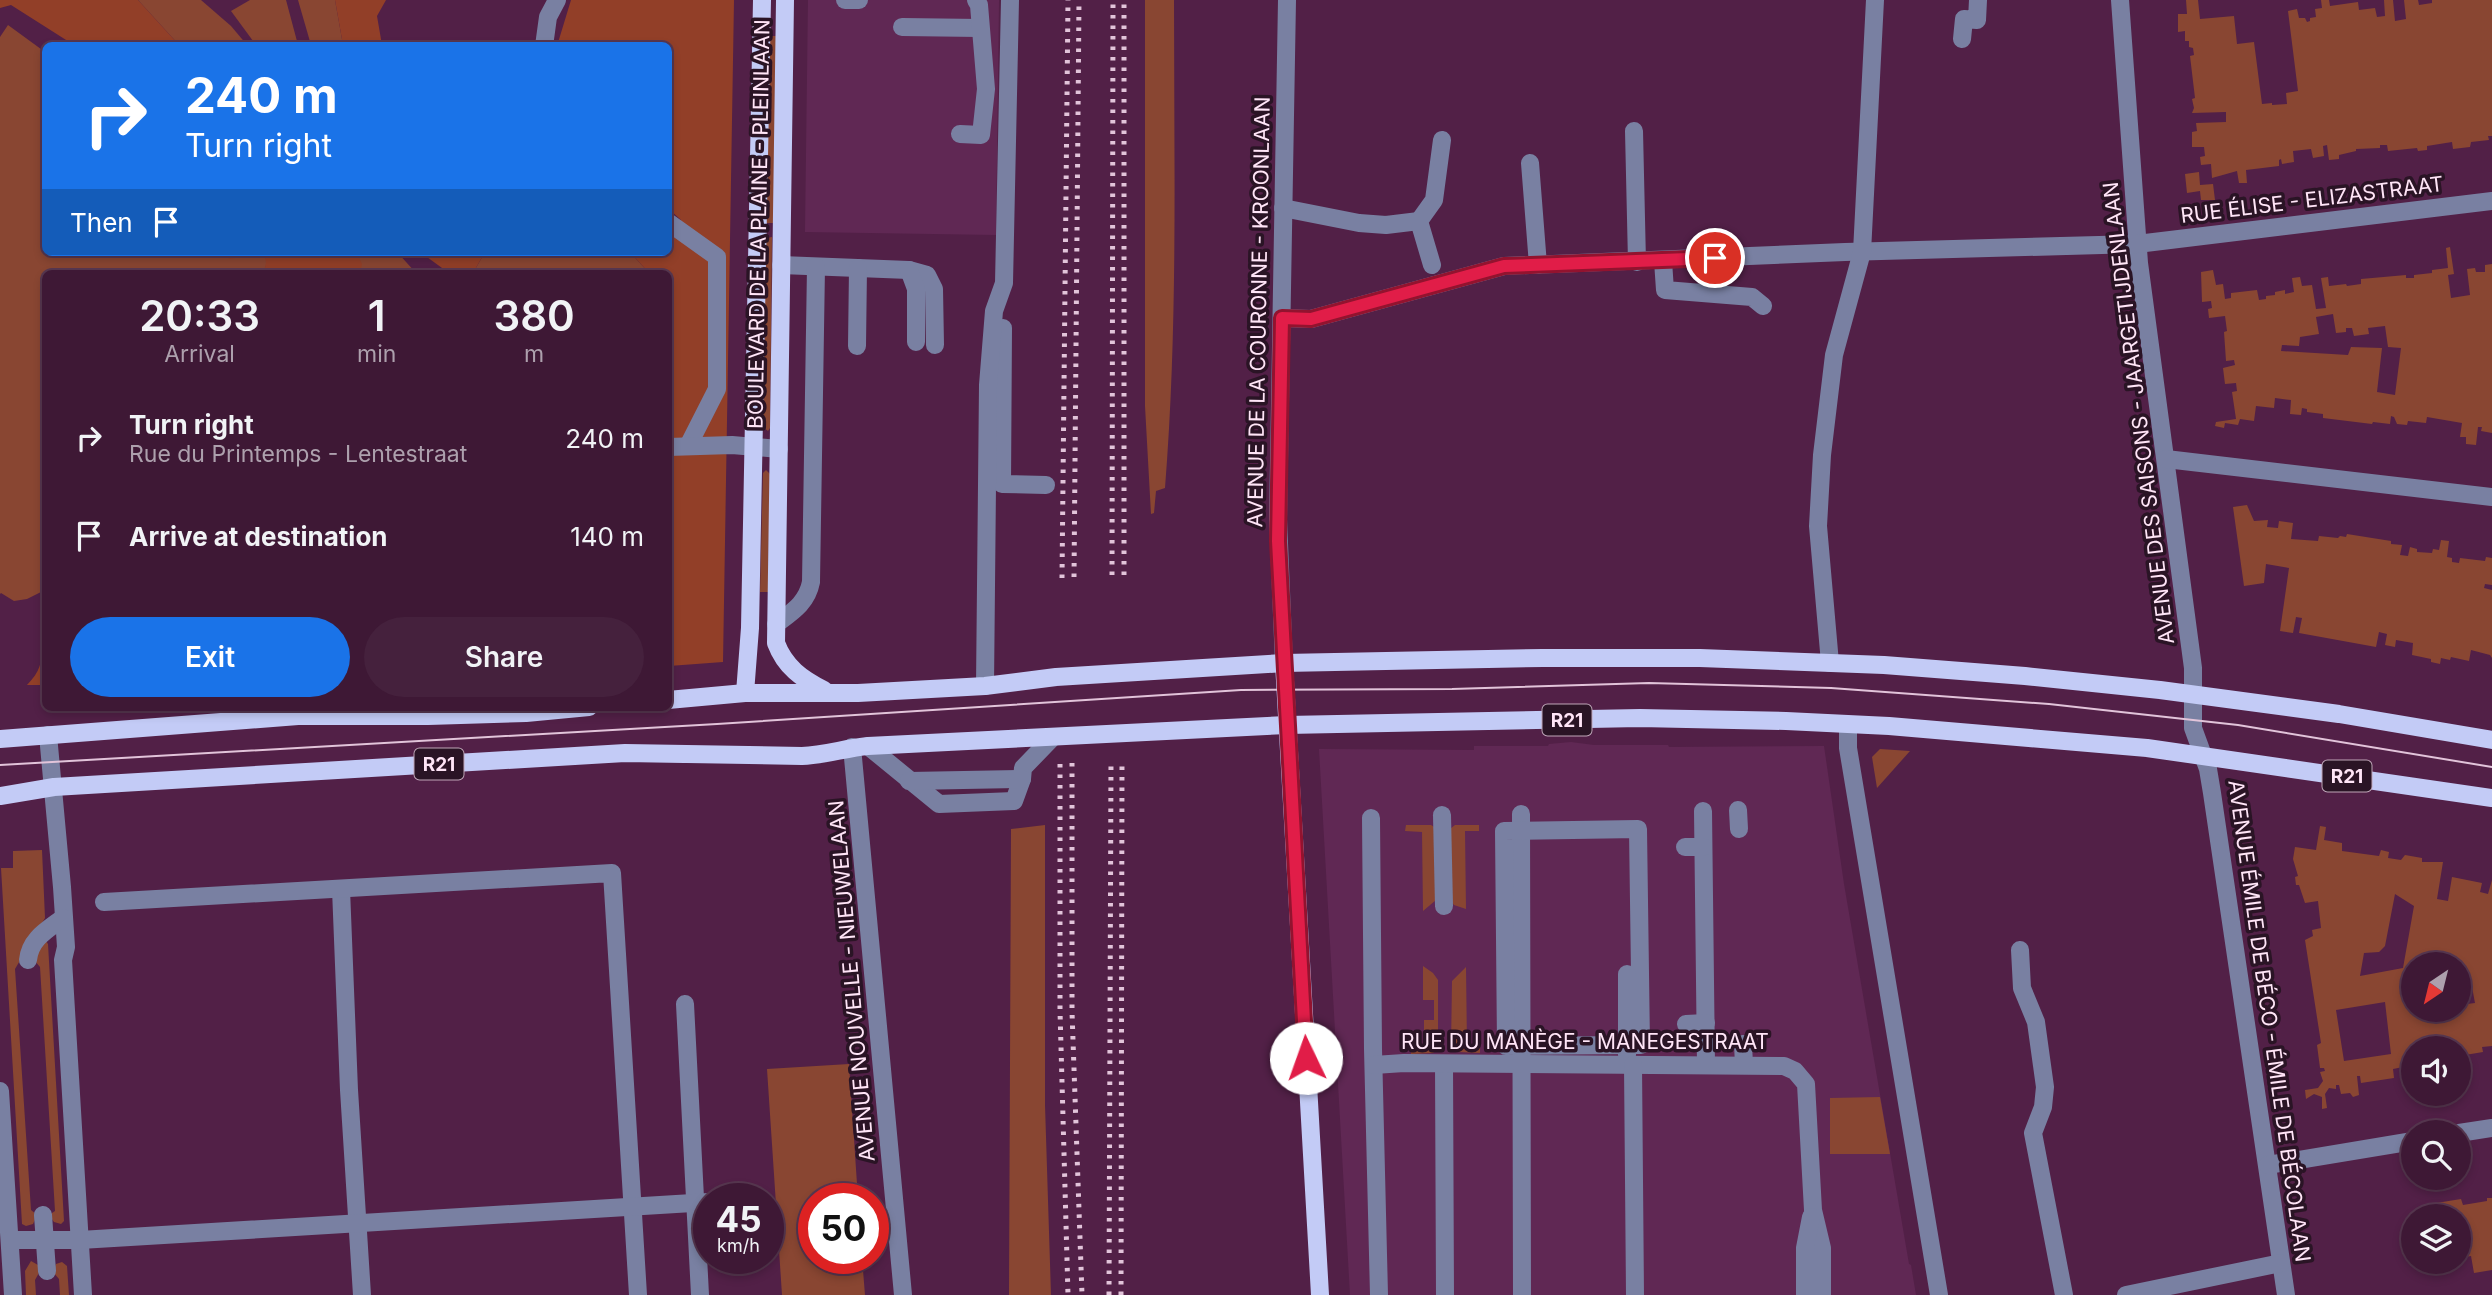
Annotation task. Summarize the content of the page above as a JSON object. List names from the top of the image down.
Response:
{
  "streets": {
    "main road": ["BOULEVARD DE LA PLAINE - PLEINLAAN", "AVENUE DE LA COURONNE - KROONLAAN", "R21"],
    "street": [
      "RUE ÉLISE - ELIZASTRAAT",
      "AVENUE DES SAISONS - JAARGETIJDENLAAN",
      "AVENUE NOUVELLE - NIEUWELAAN",
      "AVENUE ÉMILE DE BÉCO - ÉMILE DE BÉCOLAAN",
      "RUE DU MANÈGE - MANEGESTRAAT"
    ]
  },
  "crossings": [
    ["RUE ÉLISE - ELIZASTRAAT", "AVENUE DE LA COURONNE - KROONLAAN"],
    ["RUE ÉLISE - ELIZASTRAAT", "AVENUE DES SAISONS - JAARGETIJDENLAAN"],
    ["AVENUE DE LA COURONNE - KROONLAAN", "R21"],
    ["AVENUE DES SAISONS - JAARGETIJDENLAAN", "R21"],
    ["AVENUE DES SAISONS - JAARGETIJDENLAAN", "AVENUE ÉMILE DE BÉCO - ÉMILE DE BÉCOLAAN"],
    ["R21", "AVENUE NOUVELLE - NIEUWELAAN"],
    ["R21", "AVENUE ÉMILE DE BÉCO - ÉMILE DE BÉCOLAAN"]
  ],
  "north": "bottom left",
  "page": {
    "turn": ["240 m", "Turn right"],
    "then": "Then",
    "eta": [
      "20:33",
      "Arrival",
      "1",
      "min",
      "380",
      "m"
    ],
    "list": [
      {
        "name": "Turn right",
        "note": "Rue du Printemps - Lentestraat",
        "value": "240 m"
      },
      {
        "name": "Arrive at destination",
        "value": "140 m"
      }
    ],
    "buttons": ["Exit", "Share"],
    "speed": "45 km/h",
    "limit": "50"
  }
}
